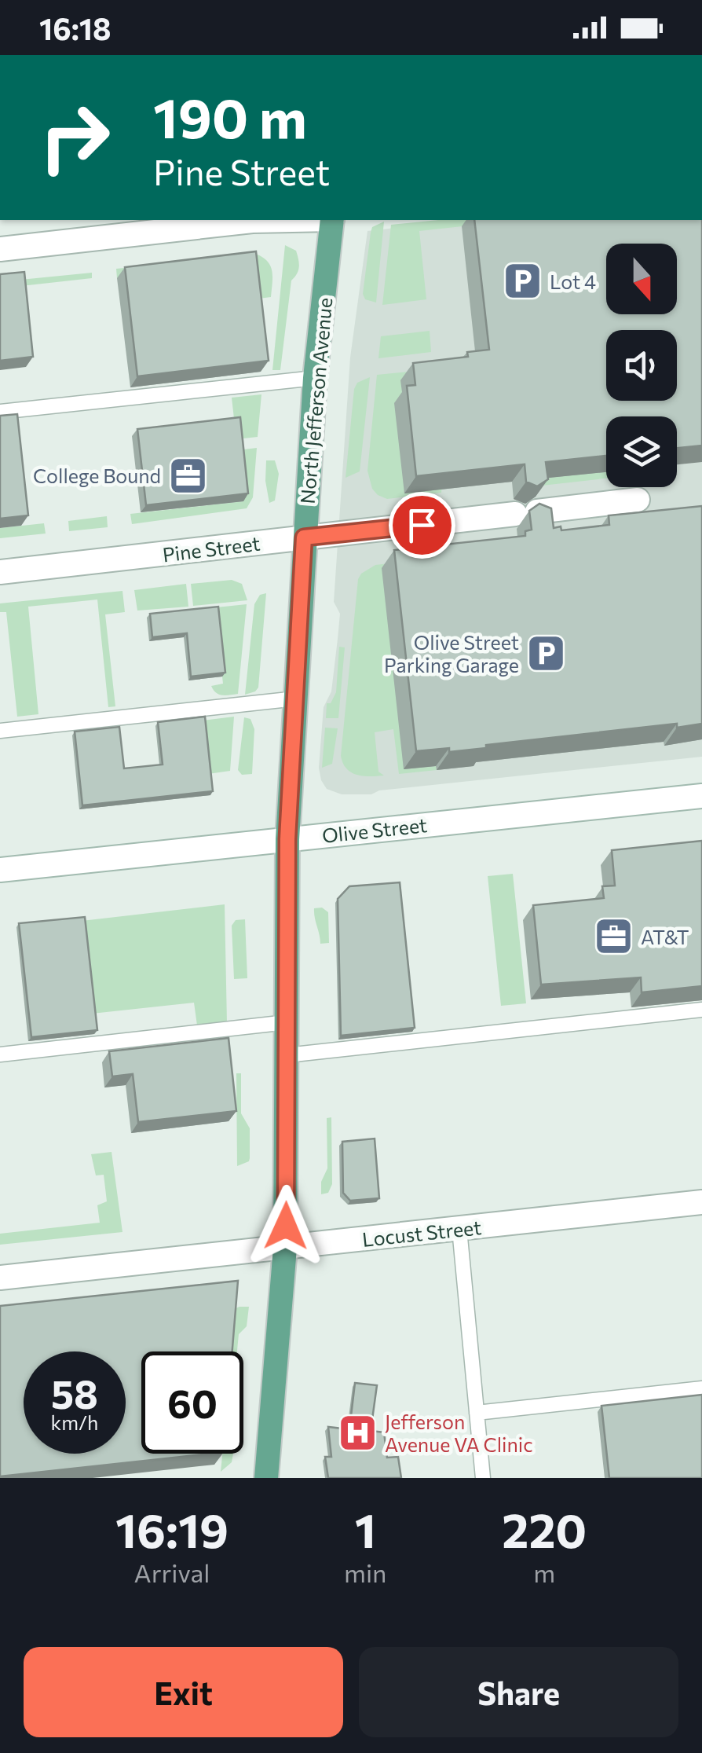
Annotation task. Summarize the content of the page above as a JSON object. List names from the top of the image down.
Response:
{
  "streets": {
    "main road": ["North Jefferson Avenue"],
    "street": ["Pine Street", "Olive Street", "Locust Street"]
  },
  "crossings": [
    ["North Jefferson Avenue", "Pine Street"],
    ["North Jefferson Avenue", "Olive Street"],
    ["North Jefferson Avenue", "Locust Street"]
  ],
  "places": {
    "parking": ["Lot 4", "Olive Street Parking Garage"],
    "office": ["College Bound", "AT&T"],
    "hospital": ["Jefferson Avenue VA Clinic"]
  },
  "north": "bottom",
  "page": {
    "status": "16:18",
    "turn": ["190 m", "Pine Street"],
    "speed": "58 km/h",
    "limit": "60",
    "eta": [
      "16:19",
      "Arrival",
      "1",
      "min",
      "220",
      "m"
    ],
    "buttons": ["Exit", "Share"]
  }
}
